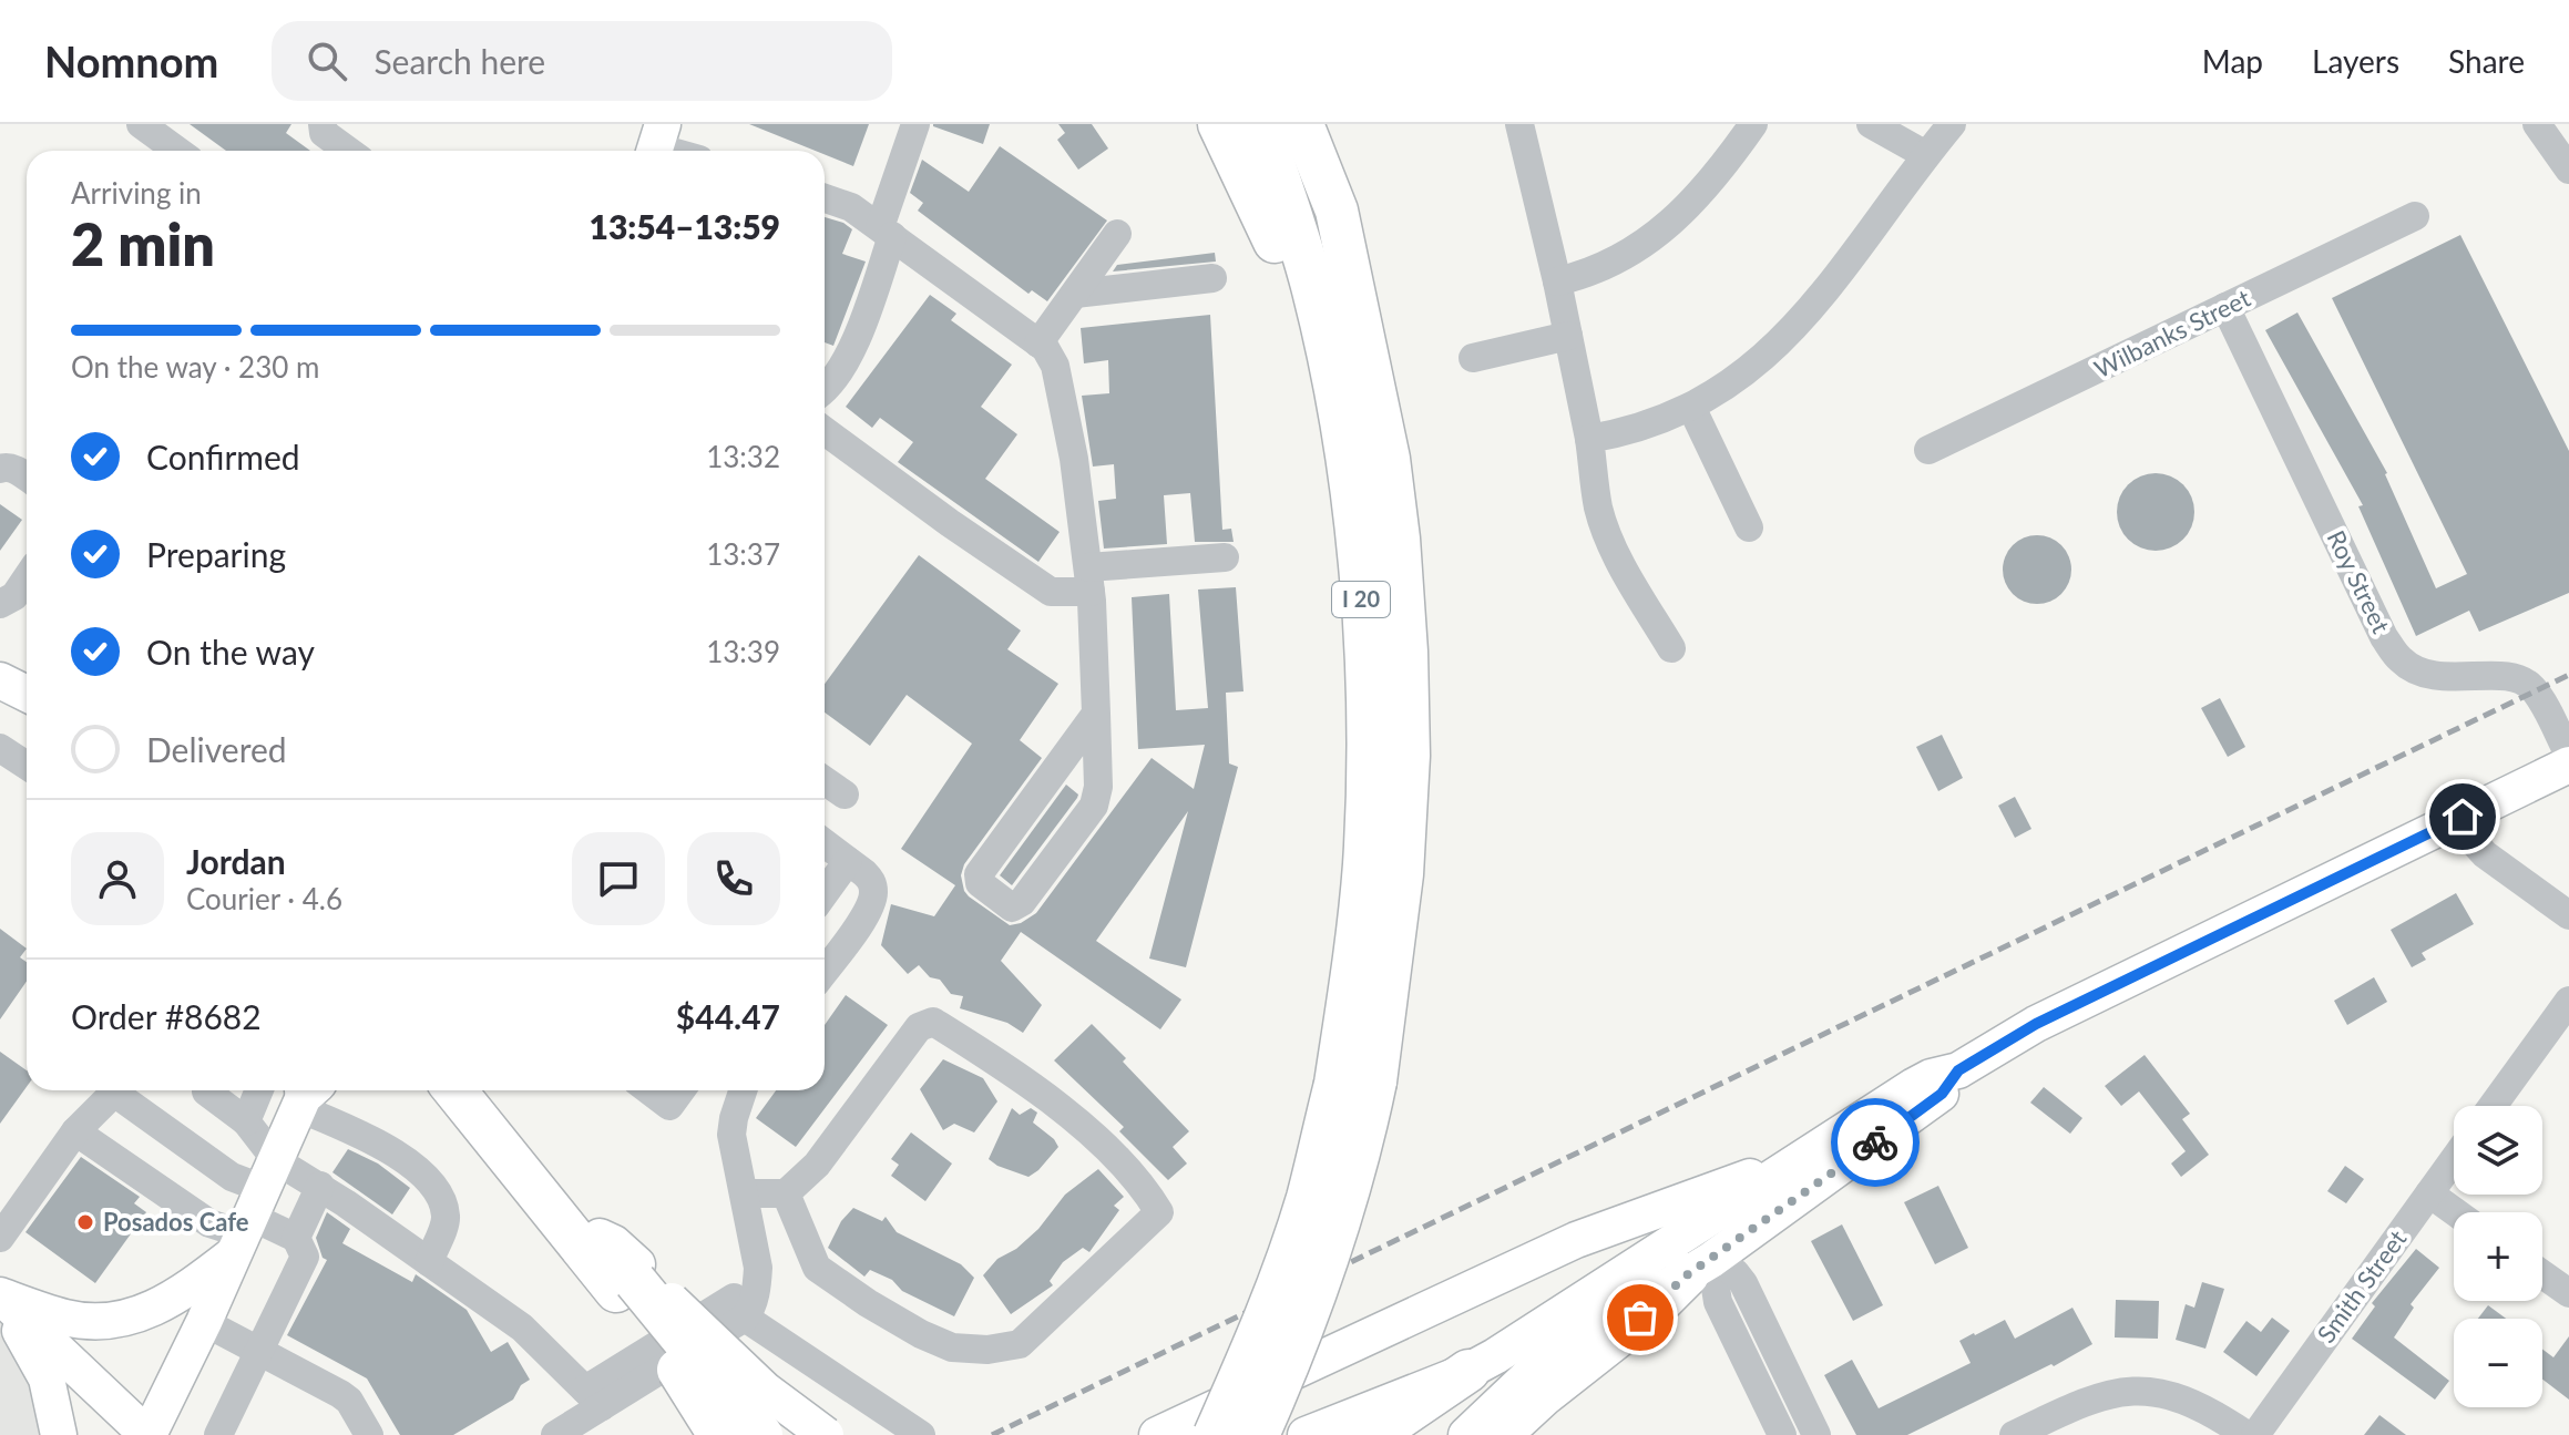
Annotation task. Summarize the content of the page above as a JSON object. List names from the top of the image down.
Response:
{
  "streets": {
    "highway": ["I 20"],
    "street": ["Wilbanks Street", "Roy Street", "Smith Street"]
  },
  "crossings": [
    ["Wilbanks Street", "Roy Street"]
  ],
  "places": ["Posados Cafe"],
  "page": {
    "header": "Nomnom",
    "search": "Search here",
    "nav": ["Map", "Layers", "Share"],
    "heading": ["2 min", "Arriving in", "13:54–13:59"],
    "panel": [
      "Jordan",
      "Courier · 4.6",
      "Order #8682",
      "$44.47"
    ],
    "bar": "On the way · 230 m",
    "list": [
      ["Confirmed", "13:32"],
      ["Preparing", "13:37"],
      ["On the way", "13:39"],
      "Delivered"
    ],
    "map_buttons": ["+", "−"]
  }
}
